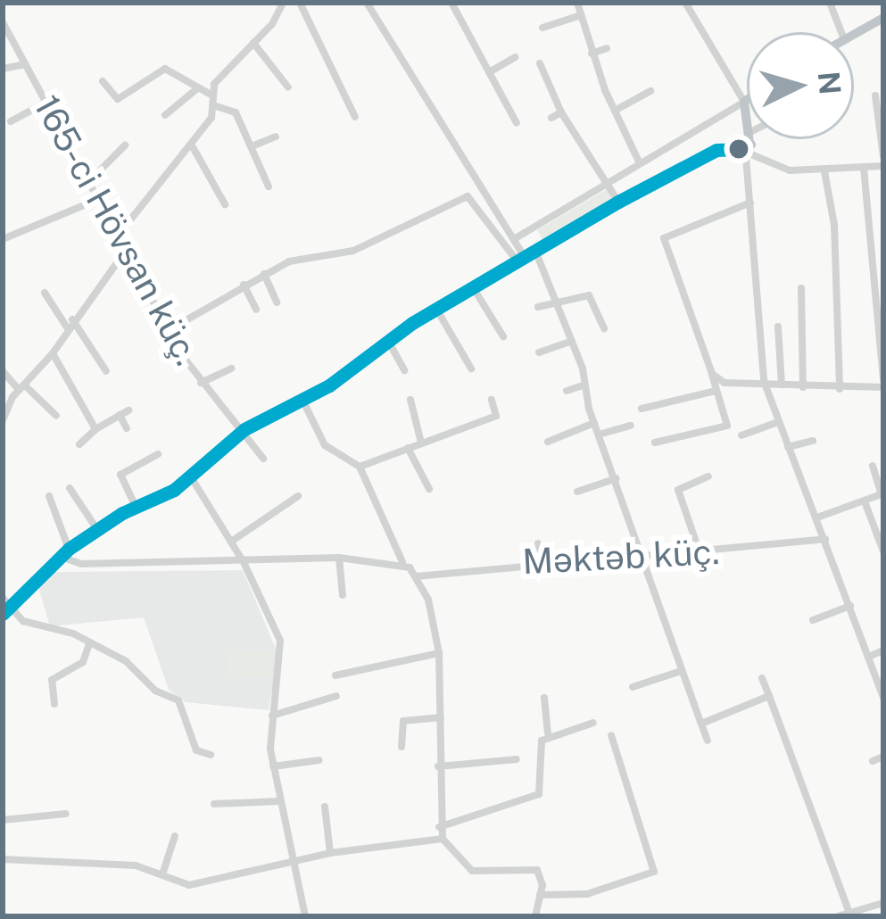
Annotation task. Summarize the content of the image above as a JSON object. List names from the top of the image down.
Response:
{
  "streets": {
    "street": ["165-ci Hövsan küç.", "Məktəb küç."]
  },
  "north": "right"
}
